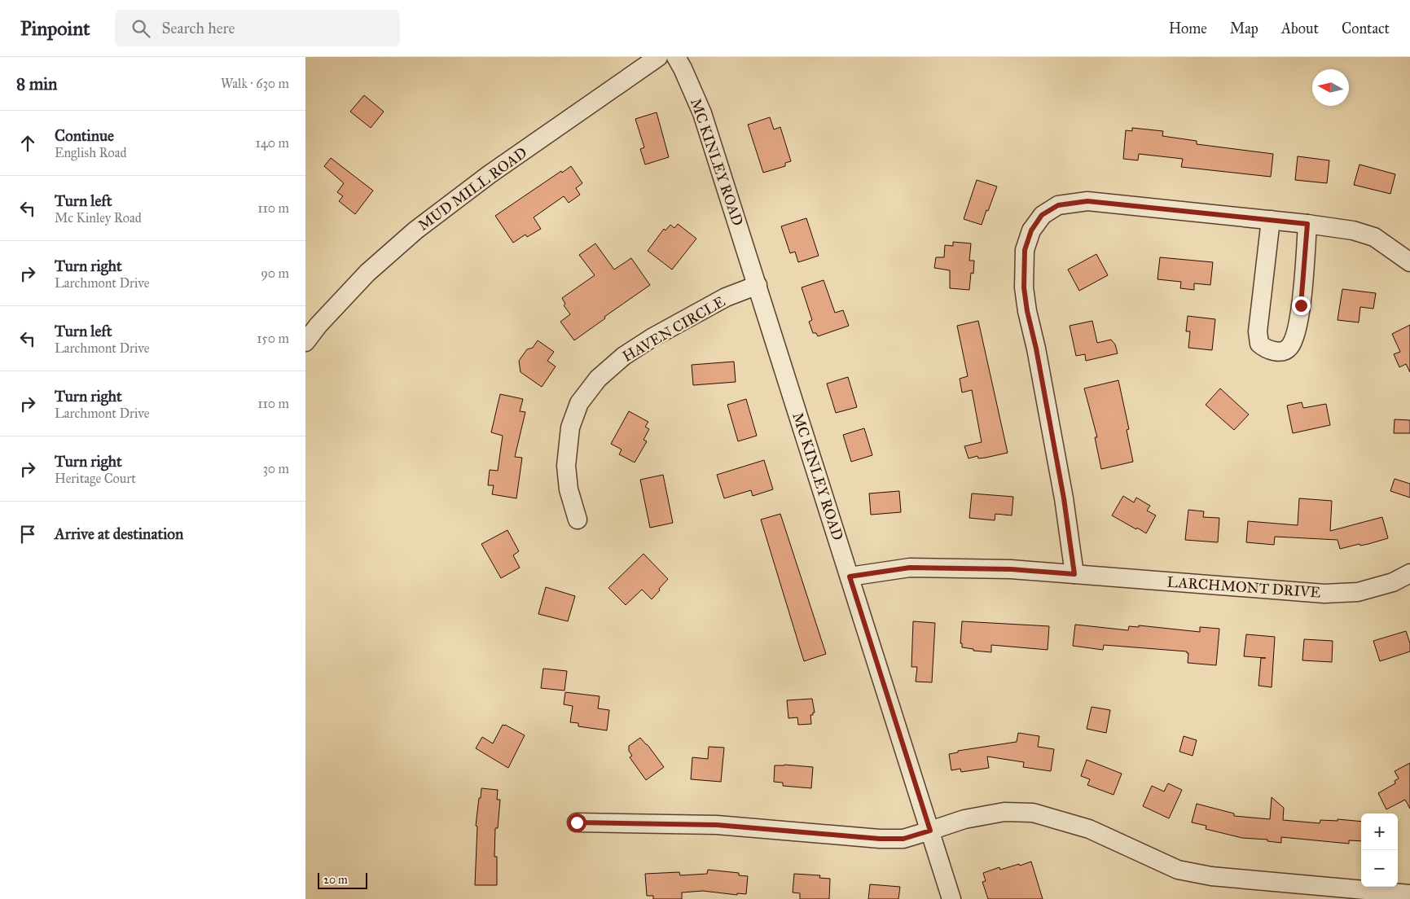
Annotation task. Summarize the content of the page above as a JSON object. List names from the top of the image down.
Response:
{
  "streets": {
    "street": [
      "MC KINLEY ROAD",
      "MUD MILL ROAD",
      "HAVEN CIRCLE",
      "LARCHMONT DRIVE"
    ]
  },
  "crossings": [
    ["MC KINLEY ROAD", "HAVEN CIRCLE"],
    ["MC KINLEY ROAD", "LARCHMONT DRIVE"]
  ],
  "scale_bar": "20 m",
  "north": "left",
  "page": {
    "header": "Pinpoint",
    "search": "Search here",
    "nav": [
      "Home",
      "Map",
      "About",
      "Contact"
    ],
    "heading": ["8 min", "Walk · 630 m"],
    "list": [
      ["Continue", "English Road", "140 m"],
      ["Turn left", "Mc Kinley Road", "110 m"],
      ["Turn right", "Larchmont Drive", "90 m"],
      ["Turn left", "Larchmont Drive", "150 m"],
      ["Turn right", "Larchmont Drive", "110 m"],
      ["Turn right", "Heritage Court", "30 m"],
      "Arrive at destination"
    ],
    "map_buttons": ["+", "−"],
    "scale": "20 m"
  }
}
